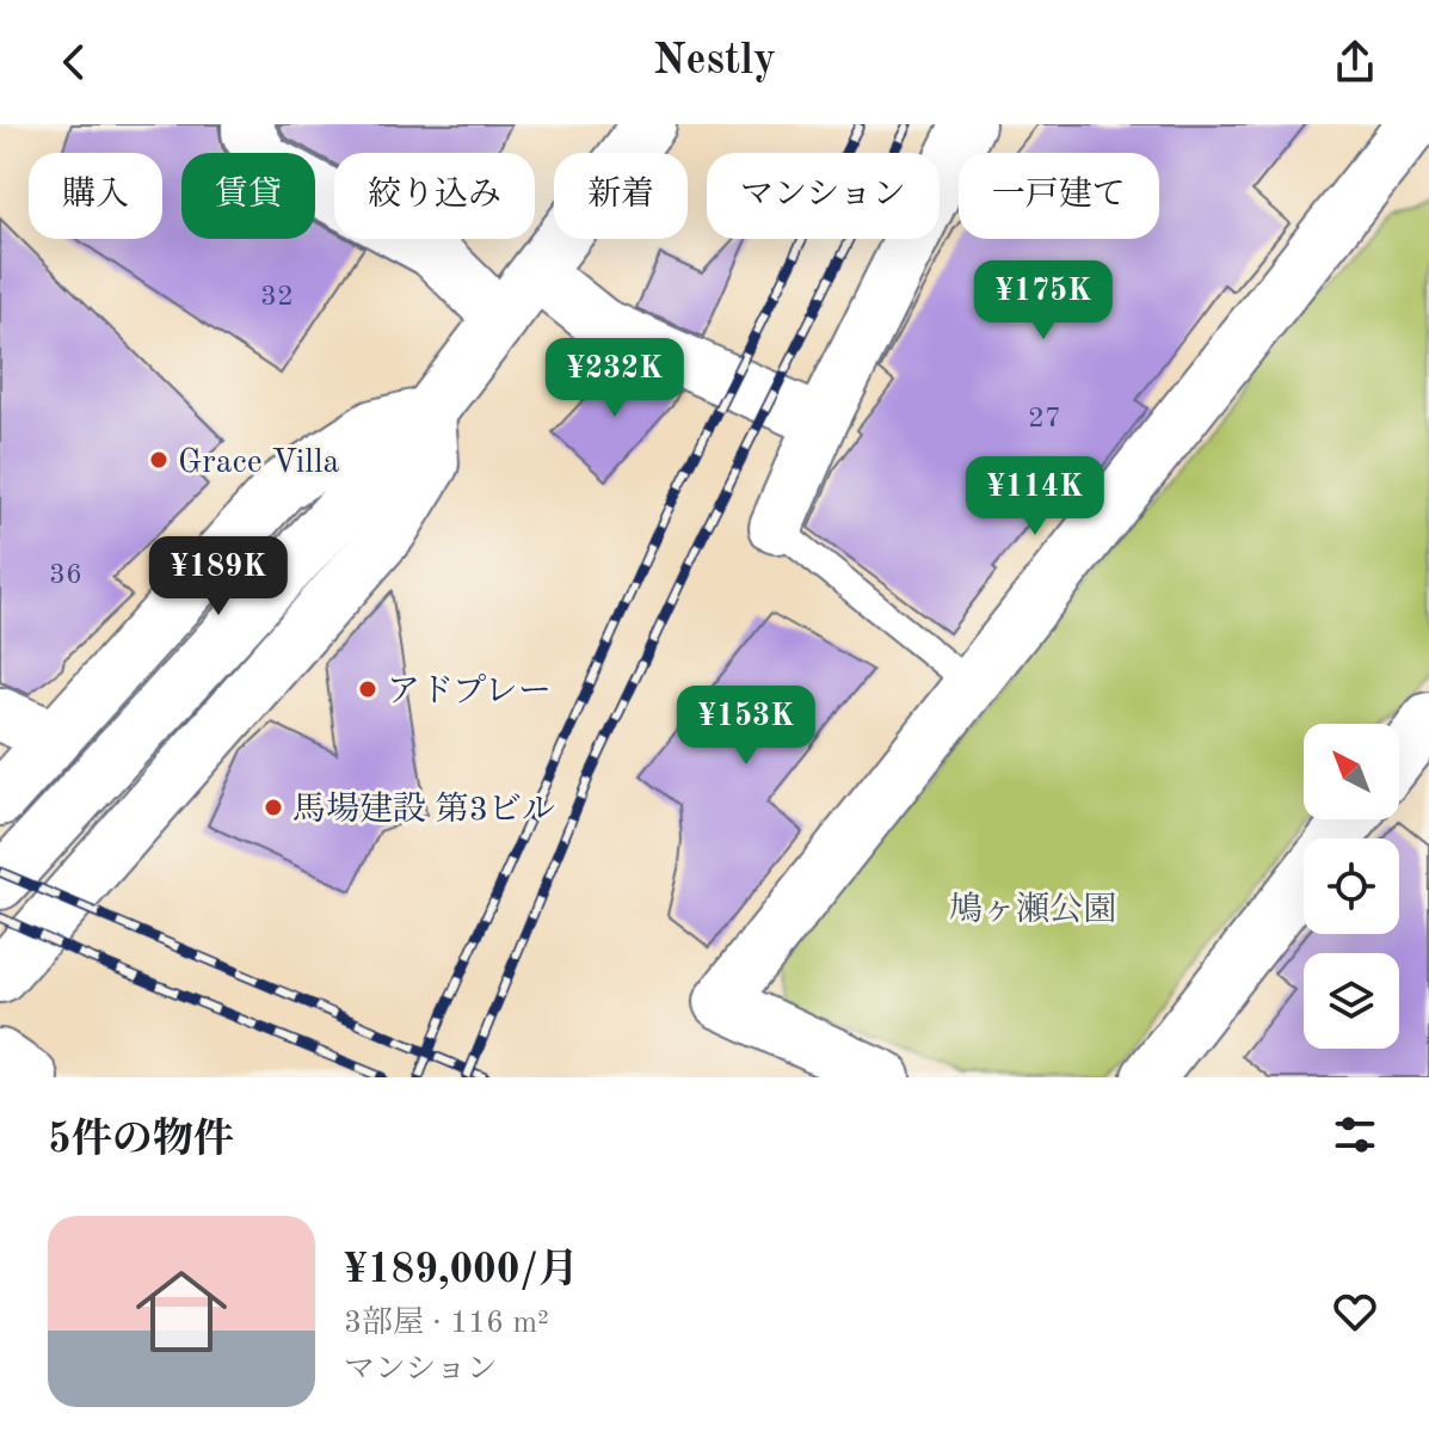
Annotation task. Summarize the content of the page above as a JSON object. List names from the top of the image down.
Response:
{
  "parks": ["鳩ヶ瀬公園"],
  "places": ["Grace Villa", "アドプレー", "馬場建設 第3ビル"],
  "house_numbers": ["32", "27", "36"],
  "north": "top left",
  "page": {
    "header": "Nestly",
    "chip": [
      "購入",
      "賃貸",
      "絞り込み",
      "新着",
      "マンション",
      "一戸建て"
    ],
    "price": [
      "¥175K",
      "¥232K",
      "¥114K",
      "¥189K",
      "¥153K"
    ],
    "heading": "5件の物件",
    "list": [
      {
        "name": "¥189,000/月",
        "note": "3部屋 · 116 m² · マンション"
      }
    ]
  }
}
